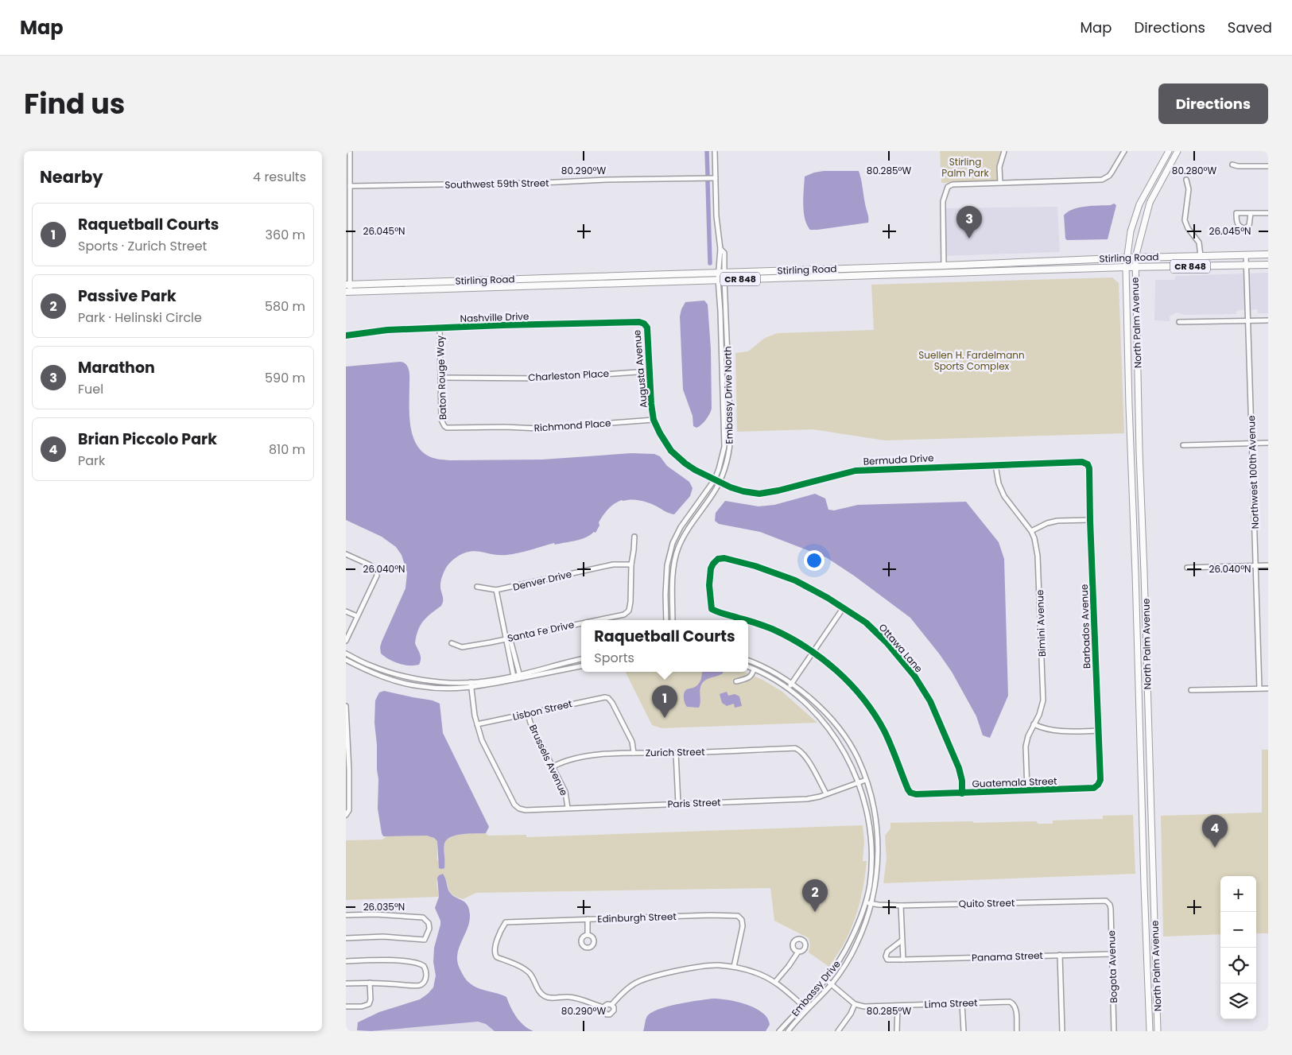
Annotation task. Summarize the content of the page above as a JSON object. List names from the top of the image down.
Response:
{
  "streets": {
    "main road": ["Stirling Road", "CR 848", "North Palm Avenue"],
    "street": [
      "Southwest 59th Street",
      "Nashville Drive",
      "Augusta Avenue",
      "Charleston Place",
      "Baton Rouge Way",
      "Embassy Drive North",
      "Richmond Place",
      "Bermuda Drive",
      "Northwest 100th Avenue",
      "Denver Drive",
      "Bimini Avenue",
      "Barbados Avenue",
      "Santa Fe Drive",
      "Ottawa Lane",
      "Lisbon Street",
      "Zurich Street",
      "Brussels Avenue",
      "Guatemala Street",
      "Paris Street",
      "Quito Street",
      "Edinburgh Street",
      "Panama Street",
      "Bogota Avenue",
      "Embassy Drive",
      "Lima Street"
    ]
  },
  "crossings": [
    ["Southwest 59th Street", "Embassy Drive North"],
    ["Stirling Road", "North Palm Avenue"],
    ["Stirling Road", "Embassy Drive North"],
    ["Stirling Road", "Northwest 100th Avenue"],
    ["Nashville Drive", "Augusta Avenue"],
    ["Nashville Drive", "Baton Rouge Way"],
    ["Augusta Avenue", "Charleston Place"],
    ["Augusta Avenue", "Embassy Drive North"],
    ["Augusta Avenue", "Richmond Place"],
    ["Augusta Avenue", "Bermuda Drive"],
    ["Charleston Place", "Baton Rouge Way"],
    ["Baton Rouge Way", "Richmond Place"],
    ["Embassy Drive North", "Bermuda Drive"],
    ["Bermuda Drive", "Bimini Avenue"],
    ["Bermuda Drive", "Barbados Avenue"],
    ["Denver Drive", "Santa Fe Drive"],
    ["Bimini Avenue", "Guatemala Street"],
    ["Barbados Avenue", "Guatemala Street"],
    ["Ottawa Lane", "Guatemala Street"],
    ["Lisbon Street", "Zurich Street"],
    ["Lisbon Street", "Brussels Avenue"],
    ["Lisbon Street", "Paris Street"],
    ["Zurich Street", "Brussels Avenue"],
    ["Zurich Street", "Paris Street"],
    ["Brussels Avenue", "Paris Street"],
    ["Paris Street", "Embassy Drive"],
    ["Quito Street", "Bogota Avenue"],
    ["Quito Street", "Embassy Drive"],
    ["Panama Street", "Bogota Avenue"]
  ],
  "parks": ["Stirling Palm Park", "Suellen H. Fardelmann Sports Complex"],
  "page": {
    "header": "Map",
    "nav": ["Map", "Directions", "Saved"],
    "title": "Find us",
    "buttons": "Directions",
    "heading": ["Nearby", "4 results"],
    "list": [
      {
        "mark": "1",
        "name": "Raquetball Courts",
        "note": "Sports · Zurich Street",
        "value": "360 m"
      },
      {
        "mark": "2",
        "name": "Passive Park",
        "note": "Park · Helinski Circle",
        "value": "580 m"
      },
      {
        "mark": "3",
        "name": "Marathon",
        "note": "Fuel",
        "value": "590 m"
      },
      {
        "mark": "4",
        "name": "Brian Piccolo Park",
        "note": "Park",
        "value": "810 m"
      }
    ],
    "pins": [
      "3",
      "1",
      "4",
      "2"
    ],
    "popup": ["Raquetball Courts", "Sports"],
    "map_buttons": ["+", "−"]
  },
  "coordinates": [
    "80.290°W",
    "80.285°W",
    "80.280°W",
    "26.045°N",
    "26.040°N",
    "26.035°N"
  ]
}
